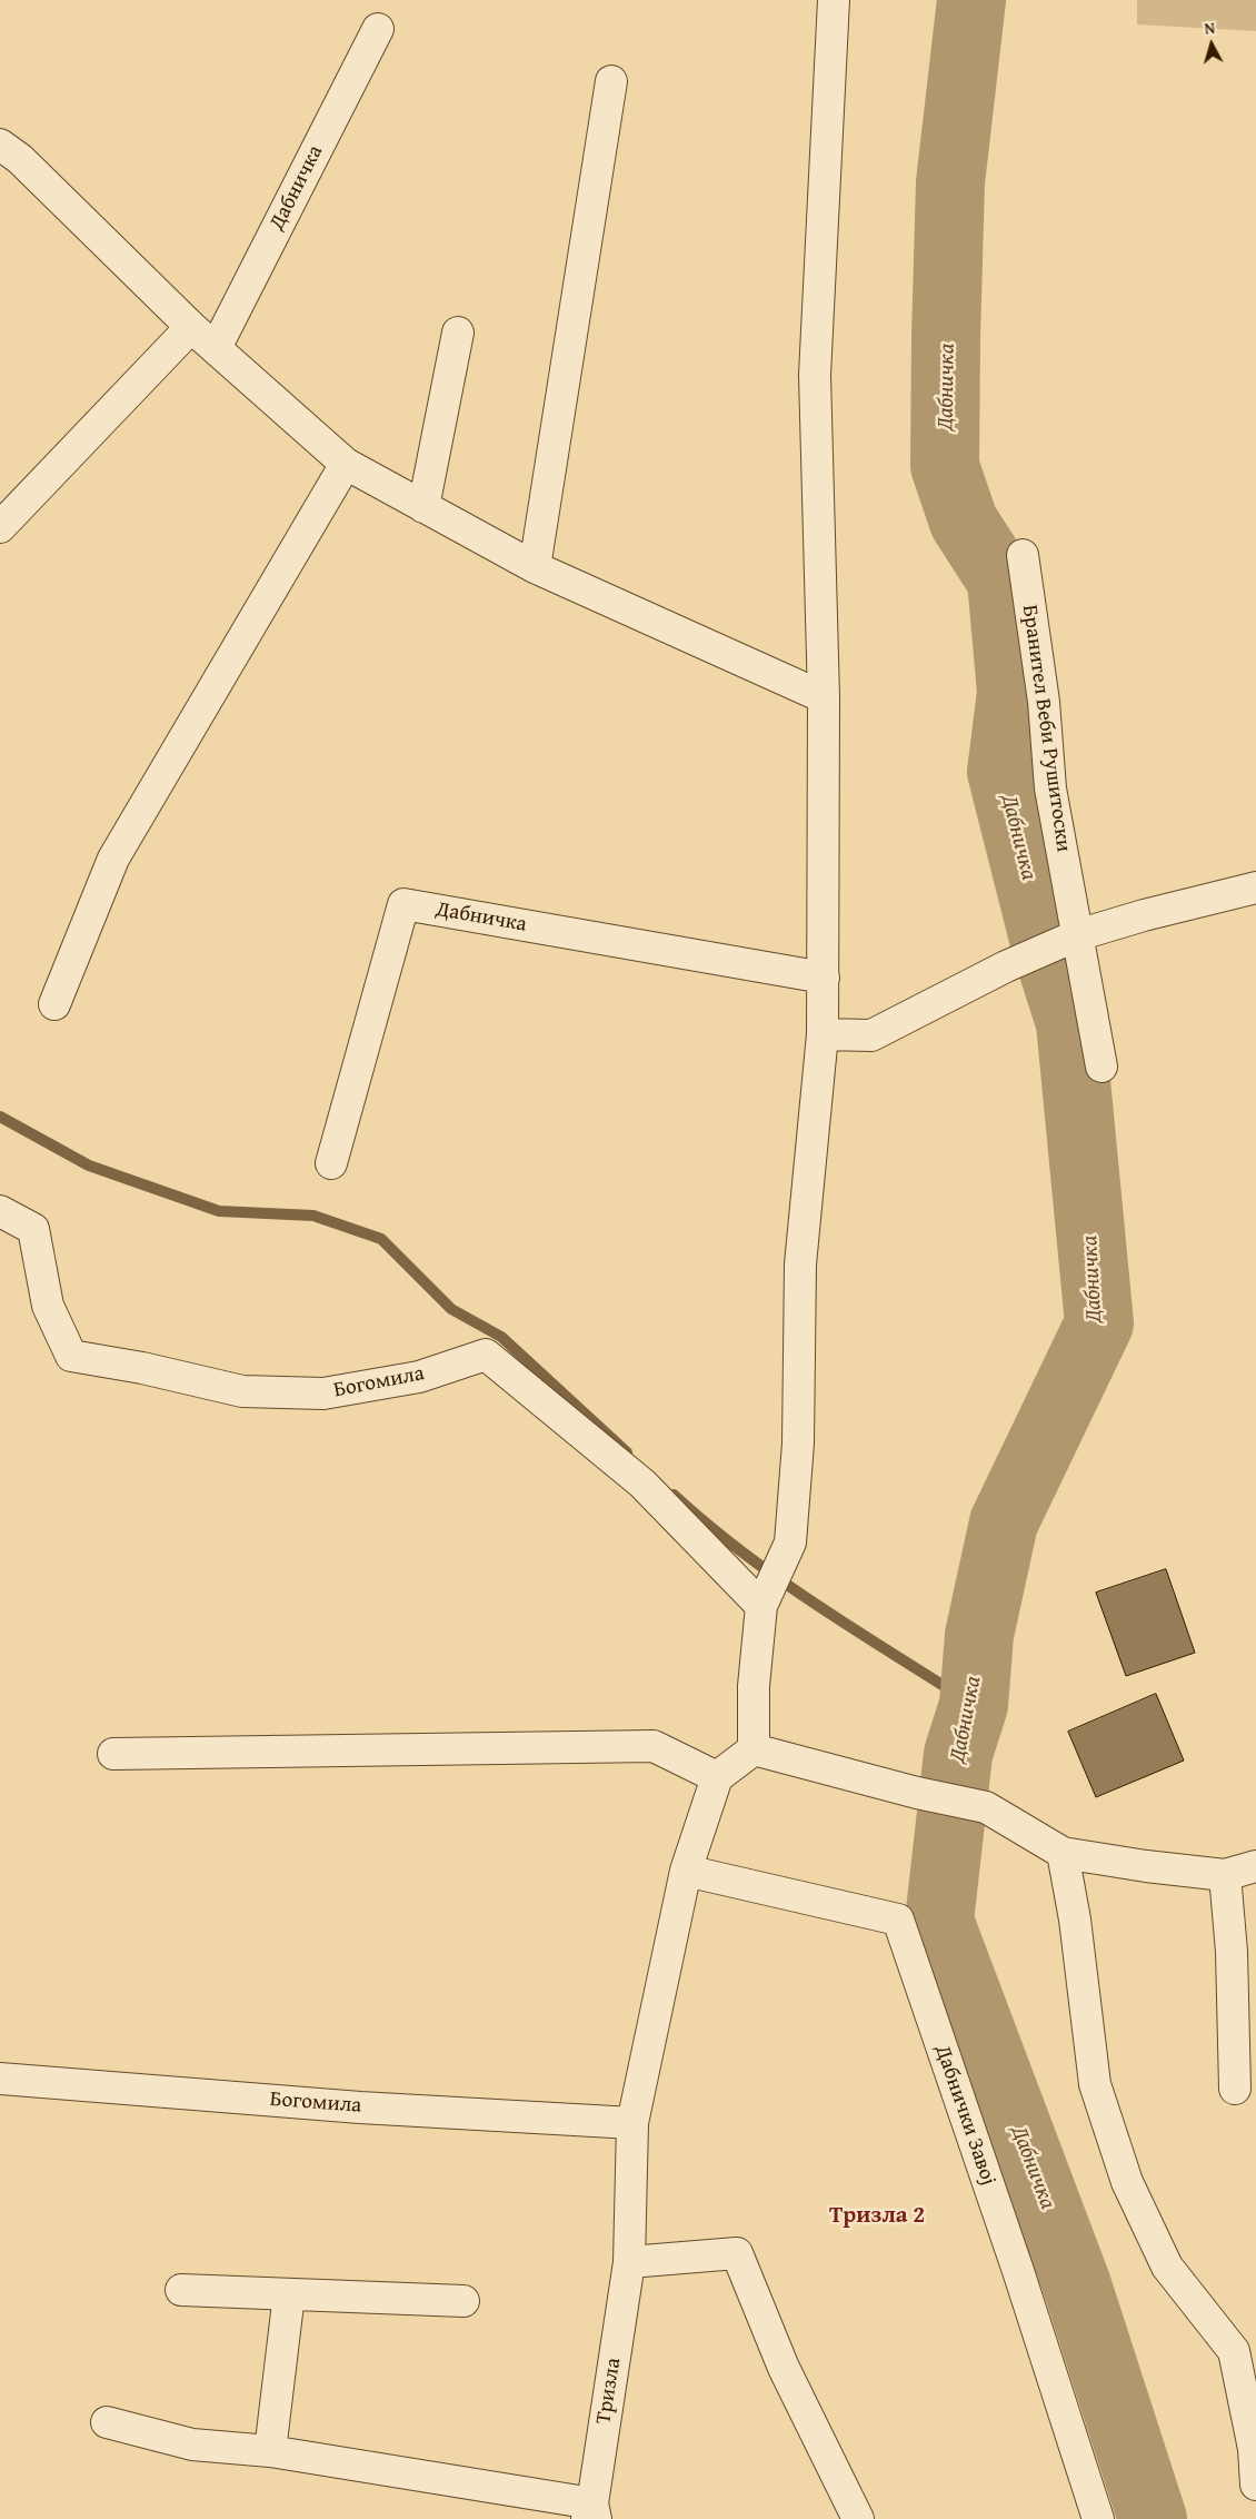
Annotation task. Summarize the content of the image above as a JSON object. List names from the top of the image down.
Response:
{
  "streets": {
    "street": [
      "Дабничка",
      "Бранител Веби Рушитоски",
      "Богомила",
      "Дабнички Завој",
      "Тризла"
    ]
  },
  "districts": ["Тризла 2"],
  "water": ["Дабничка"],
  "north": "top"
}
